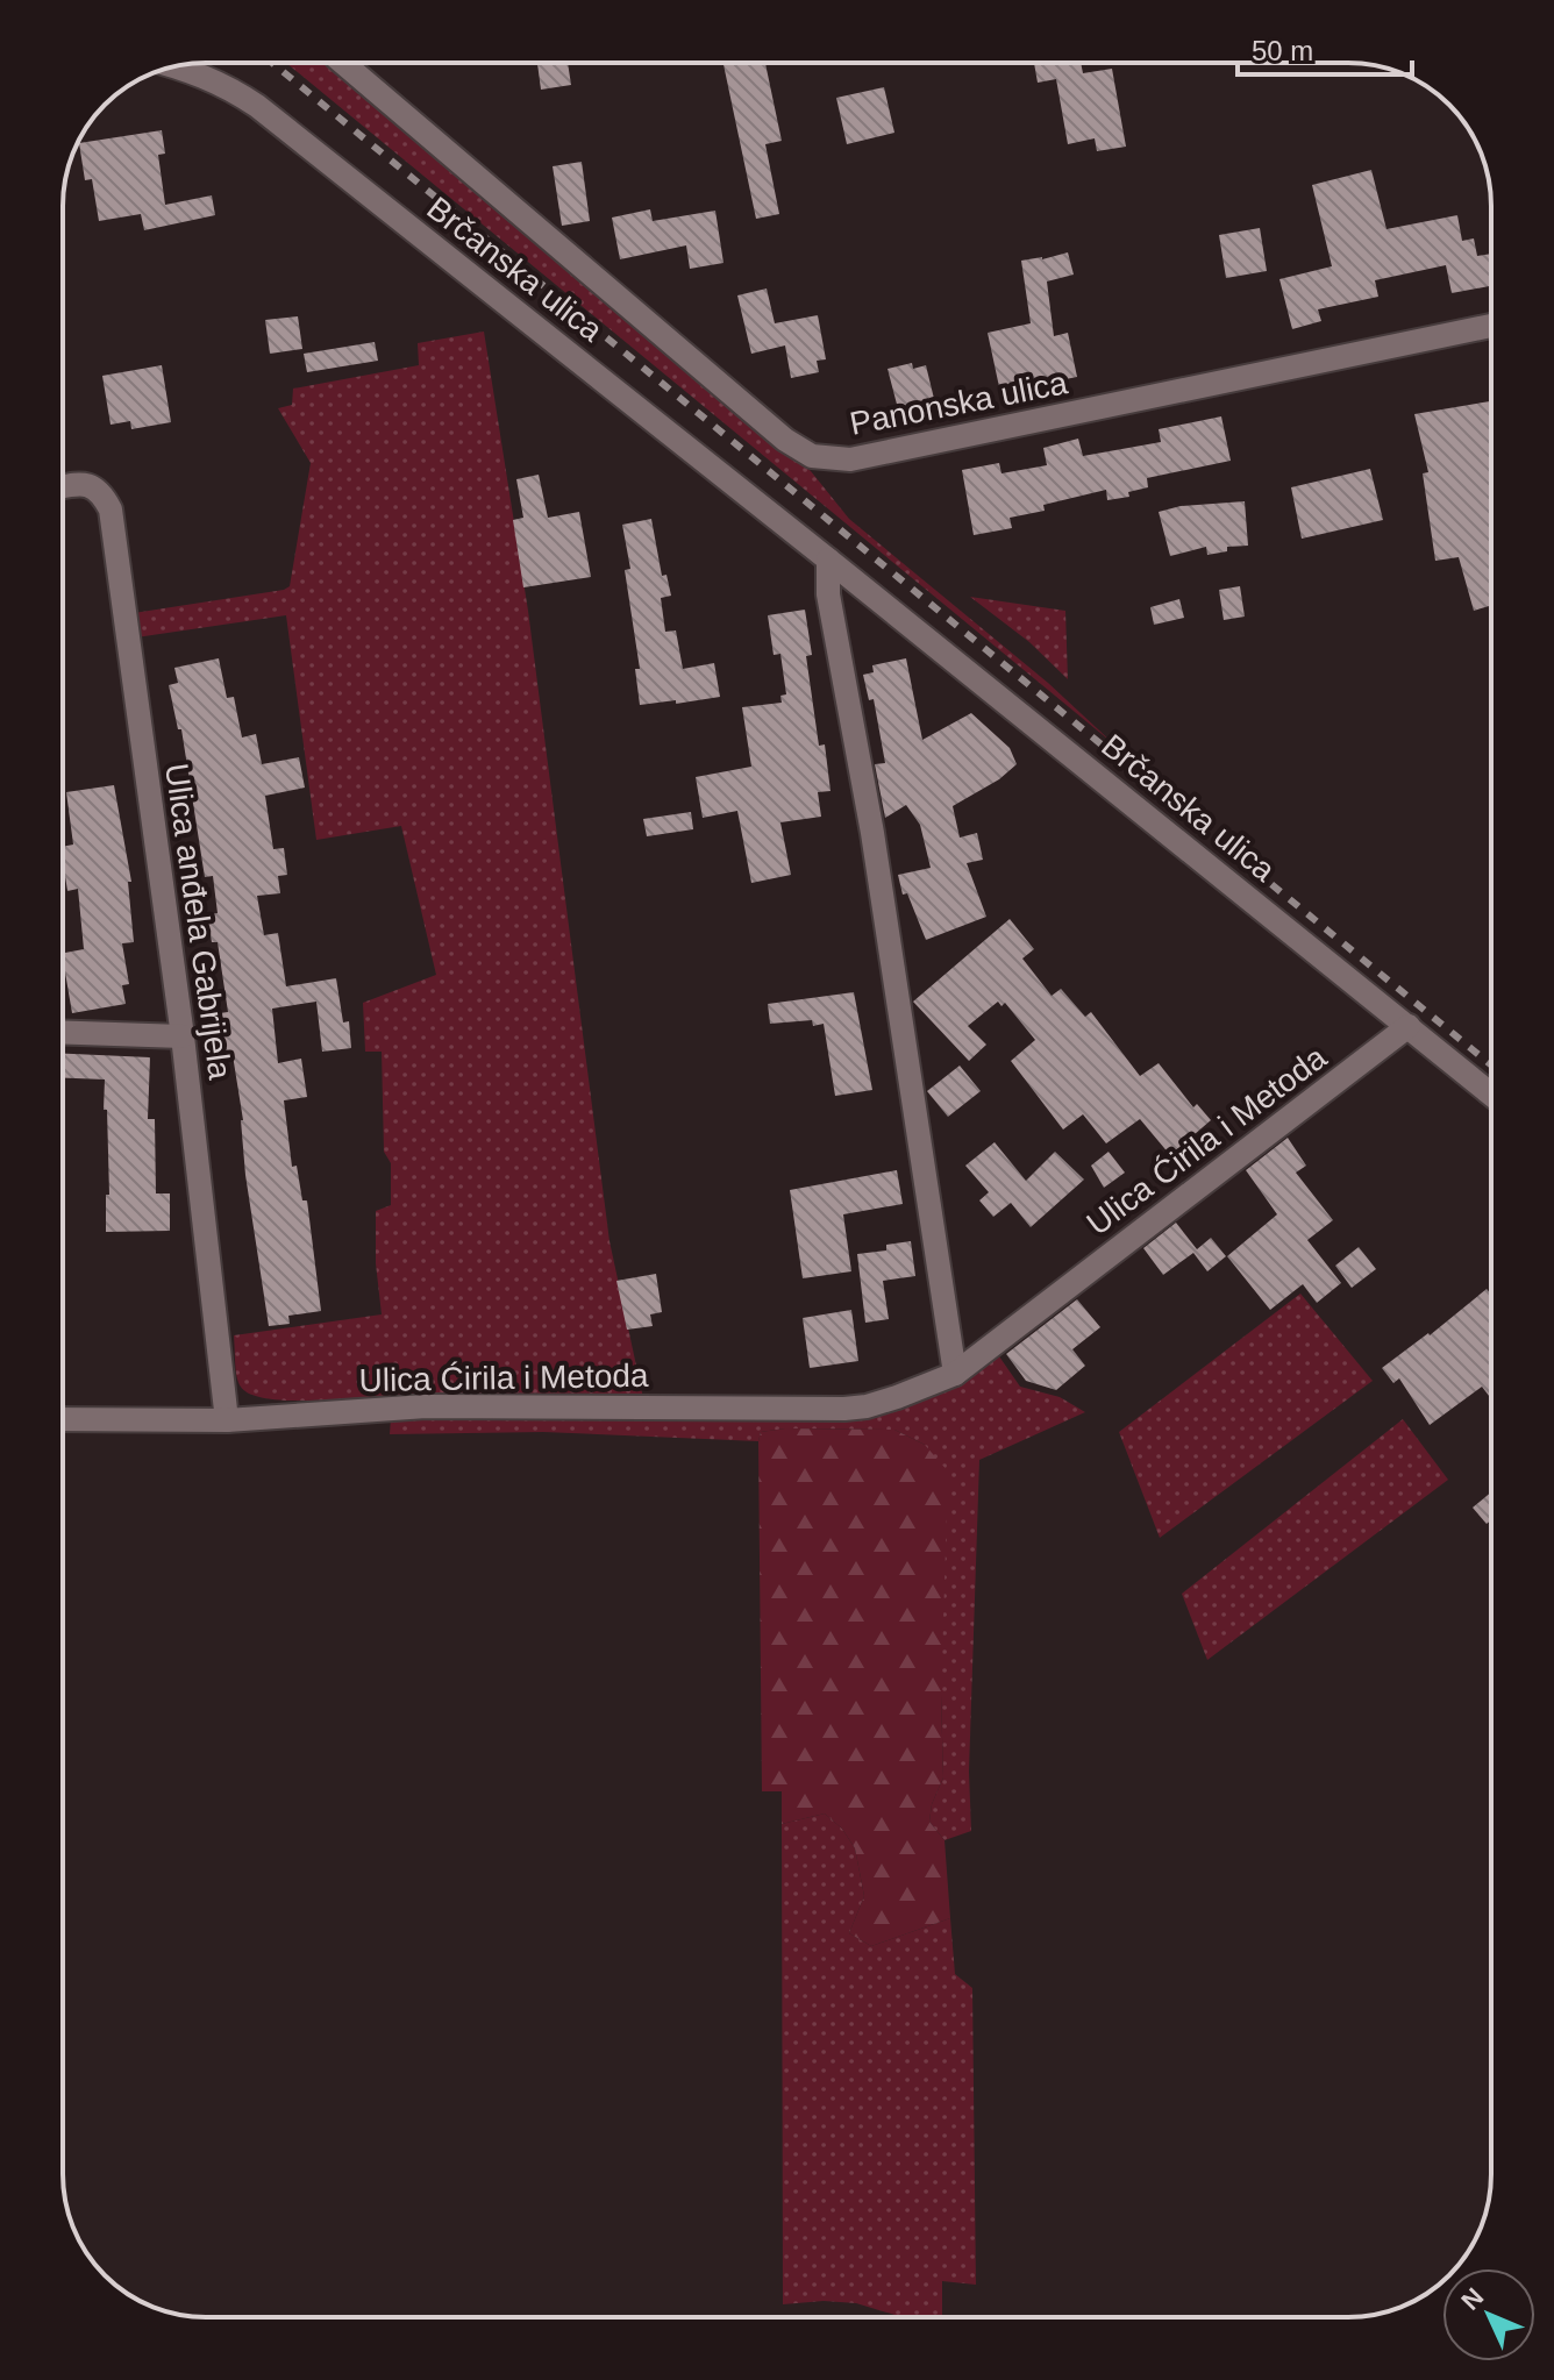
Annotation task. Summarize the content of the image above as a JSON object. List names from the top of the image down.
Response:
{
  "streets": {
    "street": [
      "Brčanska ulica",
      "Panonska ulica",
      "Ulica anđela Gabrijela",
      "Ulica Ćirila i Metoda"
    ]
  },
  "crossings": [
    ["Brčanska ulica", "Ulica Ćirila i Metoda"],
    ["Ulica anđela Gabrijela", "Ulica Ćirila i Metoda"]
  ],
  "scale_bar": "50 m",
  "north": "top left"
}
